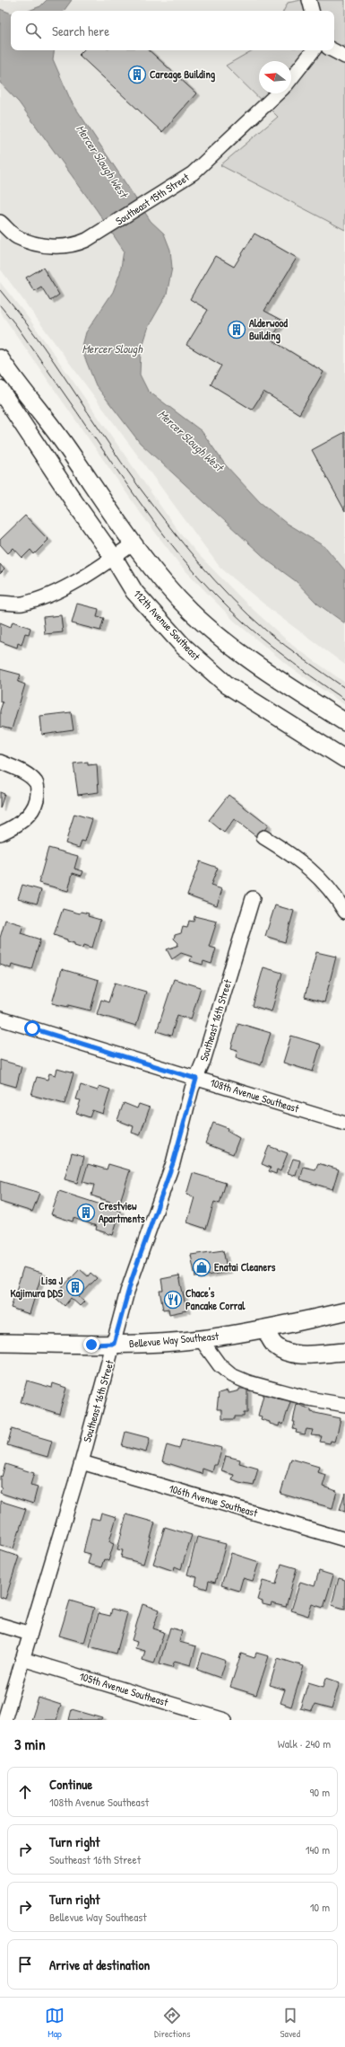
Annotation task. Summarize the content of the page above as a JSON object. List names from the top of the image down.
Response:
{
  "streets": {
    "main road": ["112th Avenue Southeast", "Bellevue Way Southeast"],
    "street": [
      "Southeast 15th Street",
      "Southeast 16th Street",
      "108th Avenue Southeast",
      "106th Avenue Southeast",
      "105th Avenue Southeast"
    ]
  },
  "crossings": [
    ["Southeast 16th Street", "108th Avenue Southeast"],
    ["Southeast 16th Street", "Bellevue Way Southeast"],
    ["Southeast 16th Street", "106th Avenue Southeast"],
    ["Southeast 16th Street", "105th Avenue Southeast"]
  ],
  "water": ["Mercer Slough West", "Mercer Slough"],
  "places": {
    "building": [
      "Careage Building",
      "Alderwood Building",
      "Crestview Apartments",
      "Lisa J Kajimura DDS"
    ],
    "shop": ["Enatai Cleaners"],
    "restaurant": ["Chace's Pancake Corral"]
  },
  "north": "left",
  "page": {
    "search": "Search here",
    "heading": ["3 min", "Walk · 240 m"],
    "list": [
      ["Continue", "108th Avenue Southeast", "90 m"],
      ["Turn right", "Southeast 16th Street", "140 m"],
      ["Turn right", "Bellevue Way Southeast", "10 m"],
      "Arrive at destination"
    ],
    "nav": ["Map", "Directions", "Saved"]
  }
}
